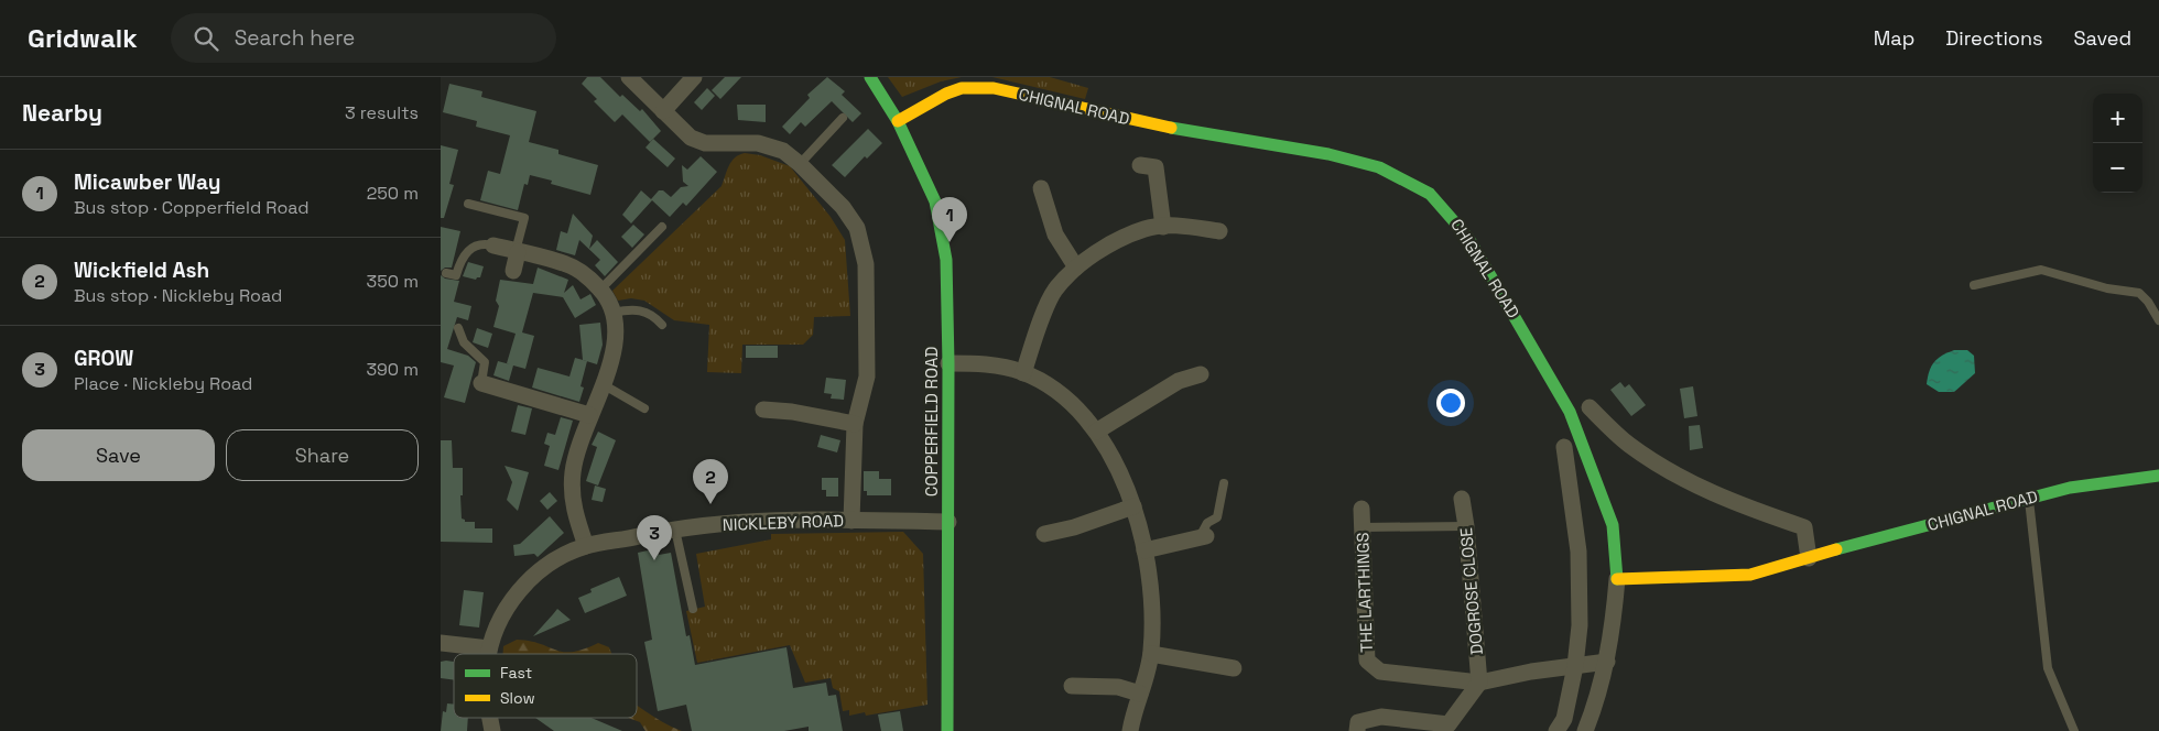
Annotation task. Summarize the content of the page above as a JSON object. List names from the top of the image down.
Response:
{
  "streets": {
    "street": [
      "CHIGNAL ROAD",
      "COPPERFIELD ROAD",
      "NICKLEBY ROAD",
      "DOGROSE CLOSE",
      "THE LARTHINGS"
    ]
  },
  "crossings": [
    ["CHIGNAL ROAD", "COPPERFIELD ROAD"],
    ["COPPERFIELD ROAD", "NICKLEBY ROAD"],
    ["DOGROSE CLOSE", "THE LARTHINGS"]
  ],
  "legend": ["Fast", "Slow"],
  "page": {
    "header": "Gridwalk",
    "search": "Search here",
    "nav": ["Map", "Directions", "Saved"],
    "heading": ["Nearby", "3 results"],
    "map_buttons": ["+", "−"],
    "list": [
      {
        "mark": "1",
        "name": "Micawber Way",
        "note": "Bus stop · Copperfield Road",
        "value": "250 m"
      },
      {
        "mark": "2",
        "name": "Wickfield Ash",
        "note": "Bus stop · Nickleby Road",
        "value": "350 m"
      },
      {
        "mark": "3",
        "name": "GROW",
        "note": "Place · Nickleby Road",
        "value": "390 m"
      }
    ],
    "pins": ["1", "2", "3"],
    "buttons": ["Save", "Share"]
  }
}
